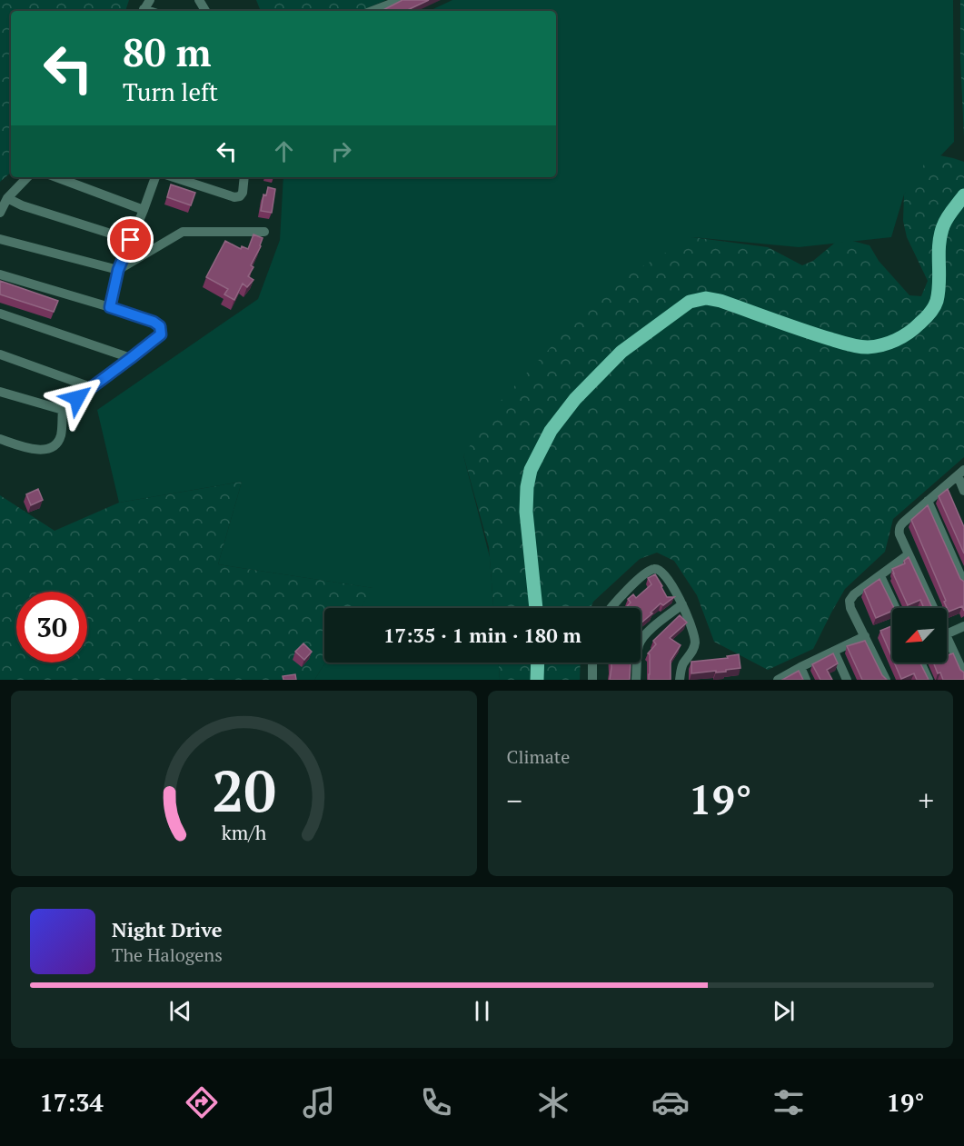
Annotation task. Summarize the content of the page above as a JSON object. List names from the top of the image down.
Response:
{
  "north": "bottom left",
  "page": {
    "turn": ["80 m", "Turn left"],
    "limit": "30",
    "trip": "17:35 · 1 min · 180 m",
    "tile": "Climate",
    "heat": ["−", "19°", "+"],
    "song": ["Night Drive", "The Halogens"],
    "tabs": ["17:34", "19°"],
    "gauge": ["20", "km/h"]
  }
}
